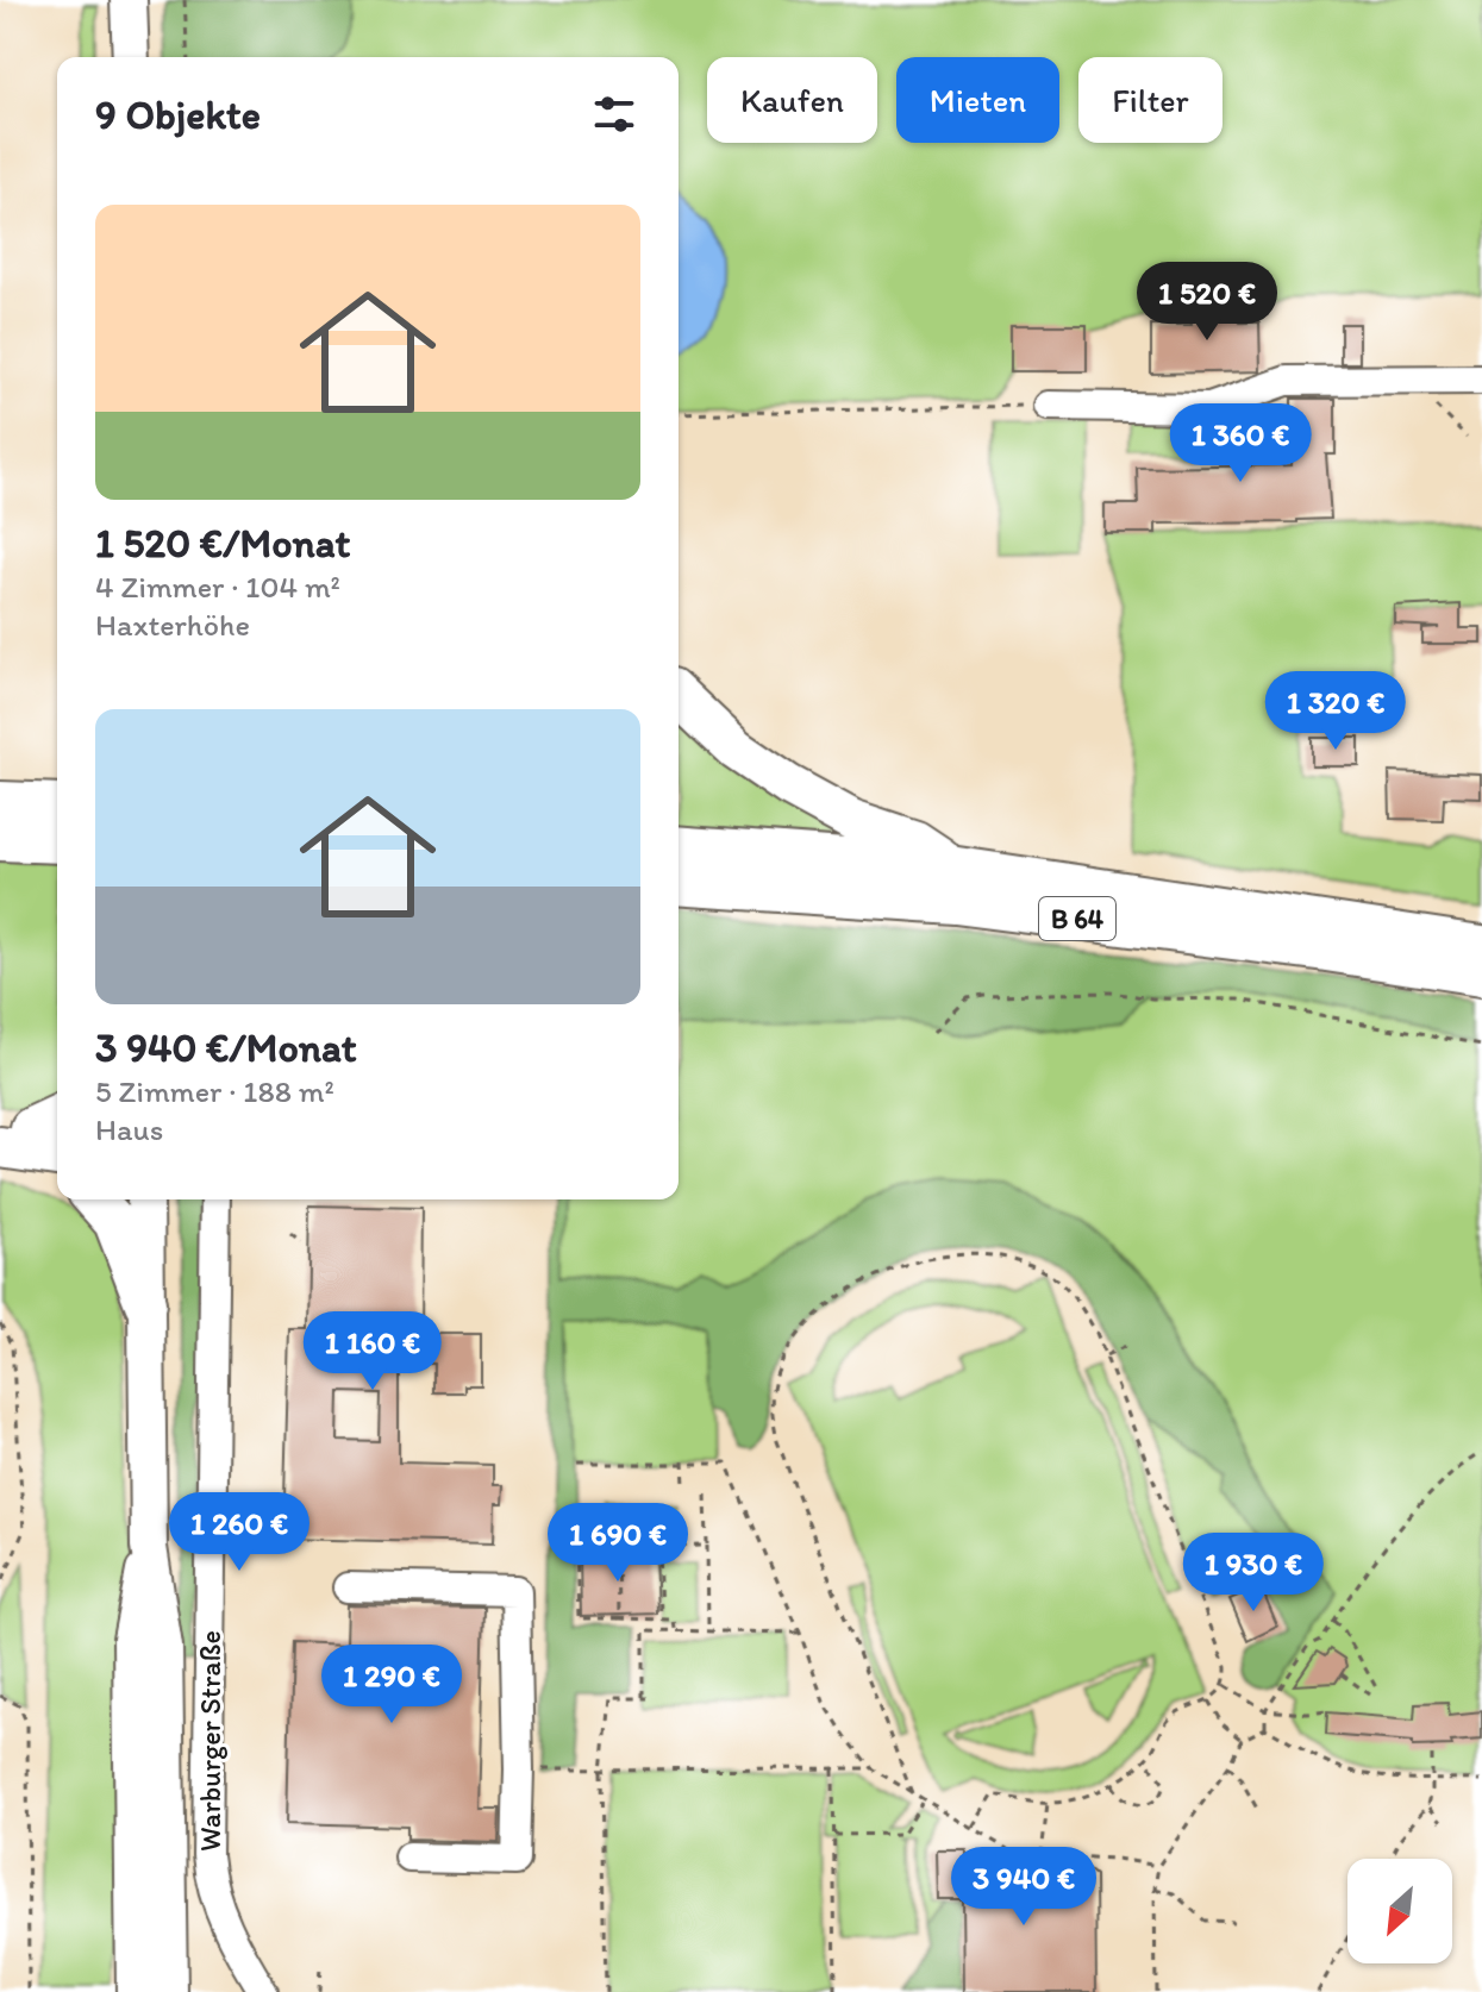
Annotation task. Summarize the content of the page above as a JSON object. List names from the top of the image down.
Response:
{
  "streets": {
    "highway": ["B 64"],
    "main road": ["Warburger Straße"]
  },
  "north": "bottom left",
  "page": {
    "chip": ["Kaufen", "Mieten", "Filter"],
    "heading": "9 Objekte",
    "list": [
      {
        "name": "1 520 €/Monat",
        "note": "4 Zimmer · 104 m² · Haxterhöhe"
      },
      {
        "name": "3 940 €/Monat",
        "note": "5 Zimmer · 188 m² · Haus"
      }
    ],
    "price": [
      "1 520 €",
      "1 360 €",
      "1 320 €",
      "1 160 €",
      "1 260 €",
      "1 690 €",
      "1 930 €",
      "1 290 €",
      "3 940 €"
    ]
  }
}
